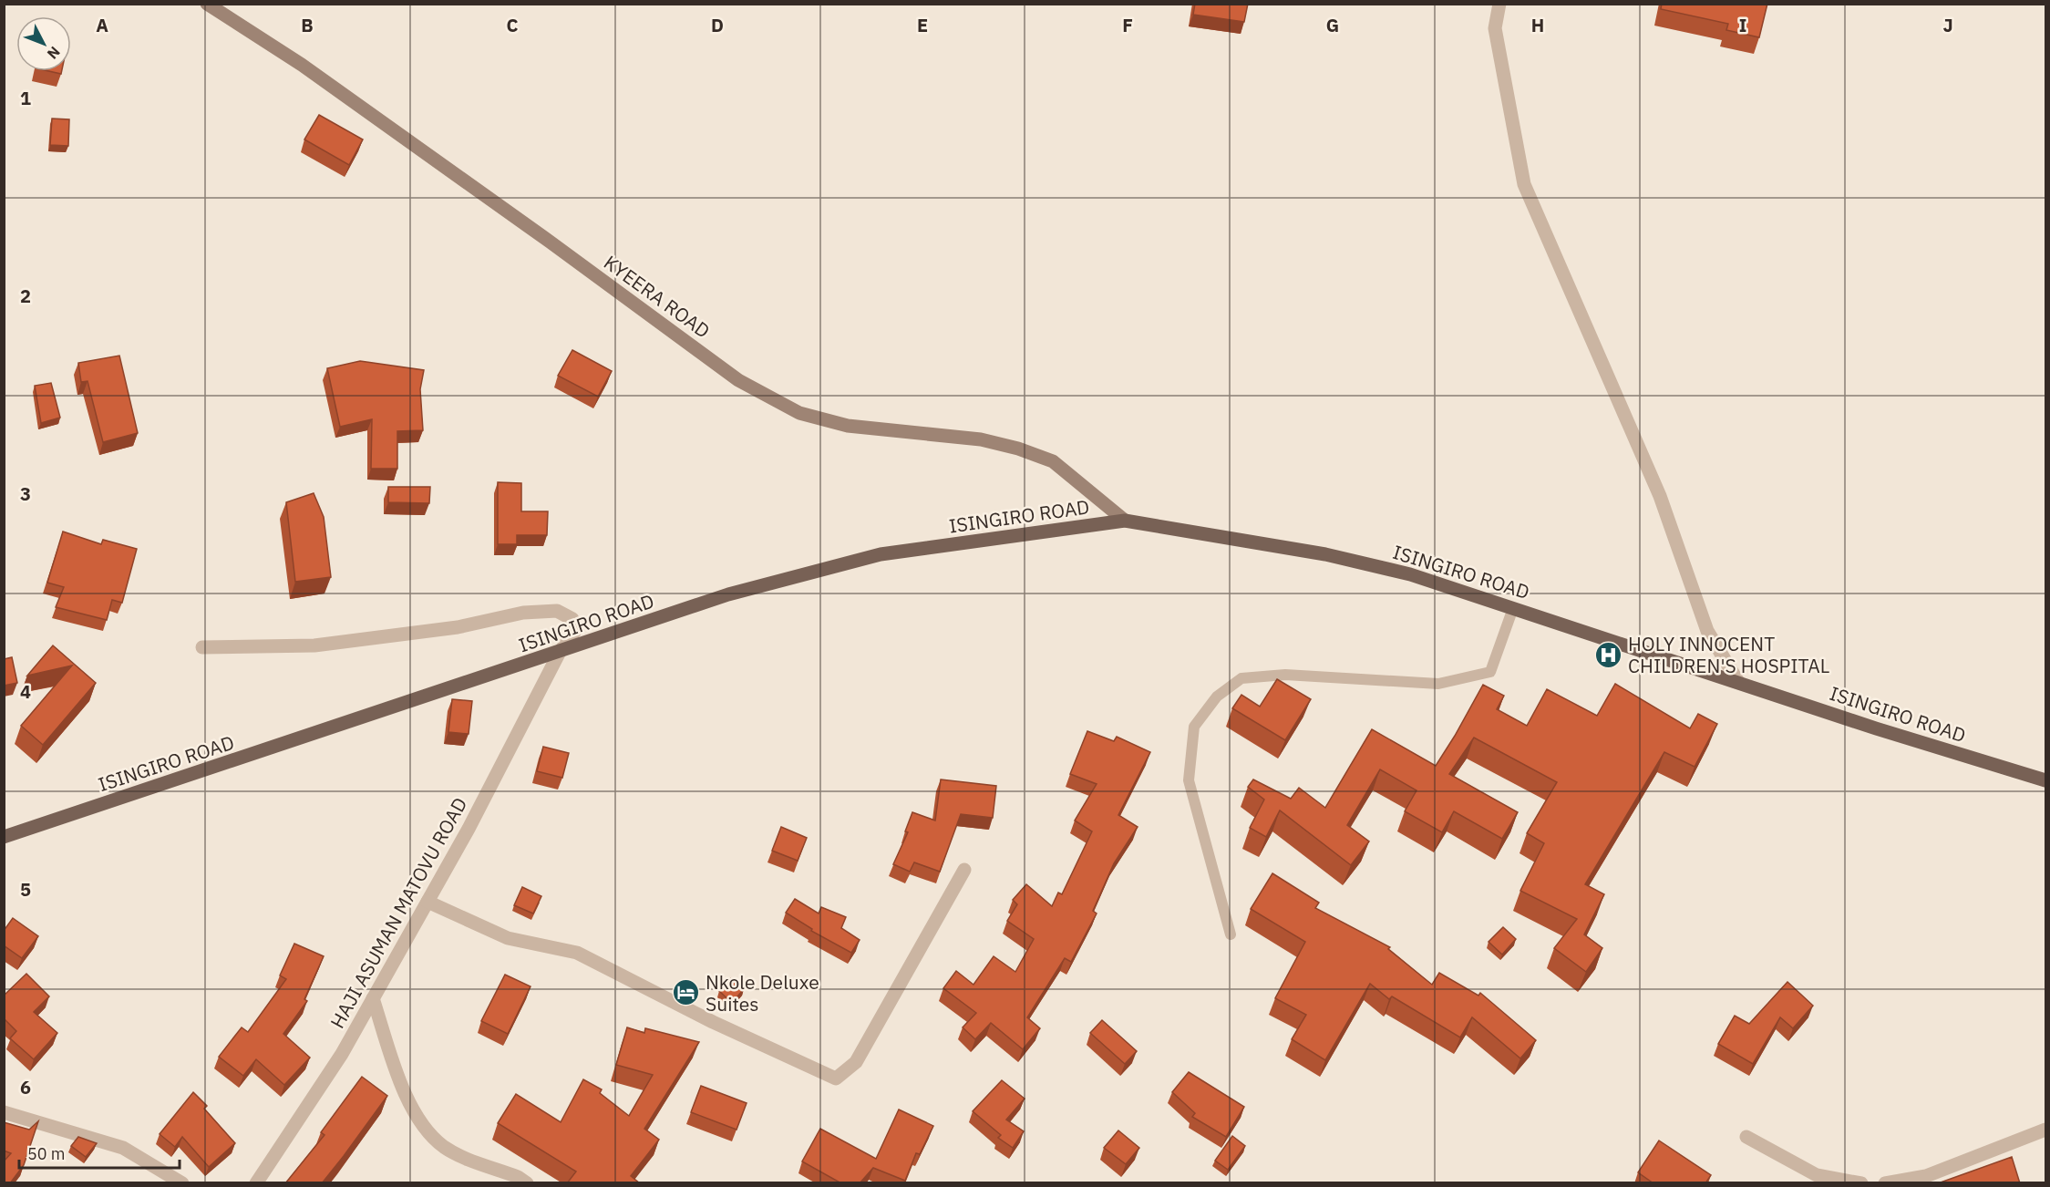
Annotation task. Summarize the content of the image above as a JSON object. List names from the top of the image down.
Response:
{
  "streets": {
    "main road": ["KYEERA ROAD", "ISINGIRO ROAD"],
    "street": ["HAJI ASUMAN MATOVU ROAD"]
  },
  "crossings": [
    ["KYEERA ROAD", "ISINGIRO ROAD"],
    ["ISINGIRO ROAD", "HAJI ASUMAN MATOVU ROAD"]
  ],
  "places": {
    "hospital": ["HOLY INNOCENT CHILDREN'S HOSPITAL"],
    "hotel": ["Nkole Deluxe Suites"]
  },
  "scale_bar": "50 m",
  "north": "bottom right",
  "grid": {
    "columns": [
      "A",
      "B",
      "C",
      "D",
      "E",
      "F",
      "G",
      "H",
      "I",
      "J"
    ],
    "rows": [
      "1",
      "2",
      "3",
      "4",
      "5",
      "6"
    ]
  }
}
